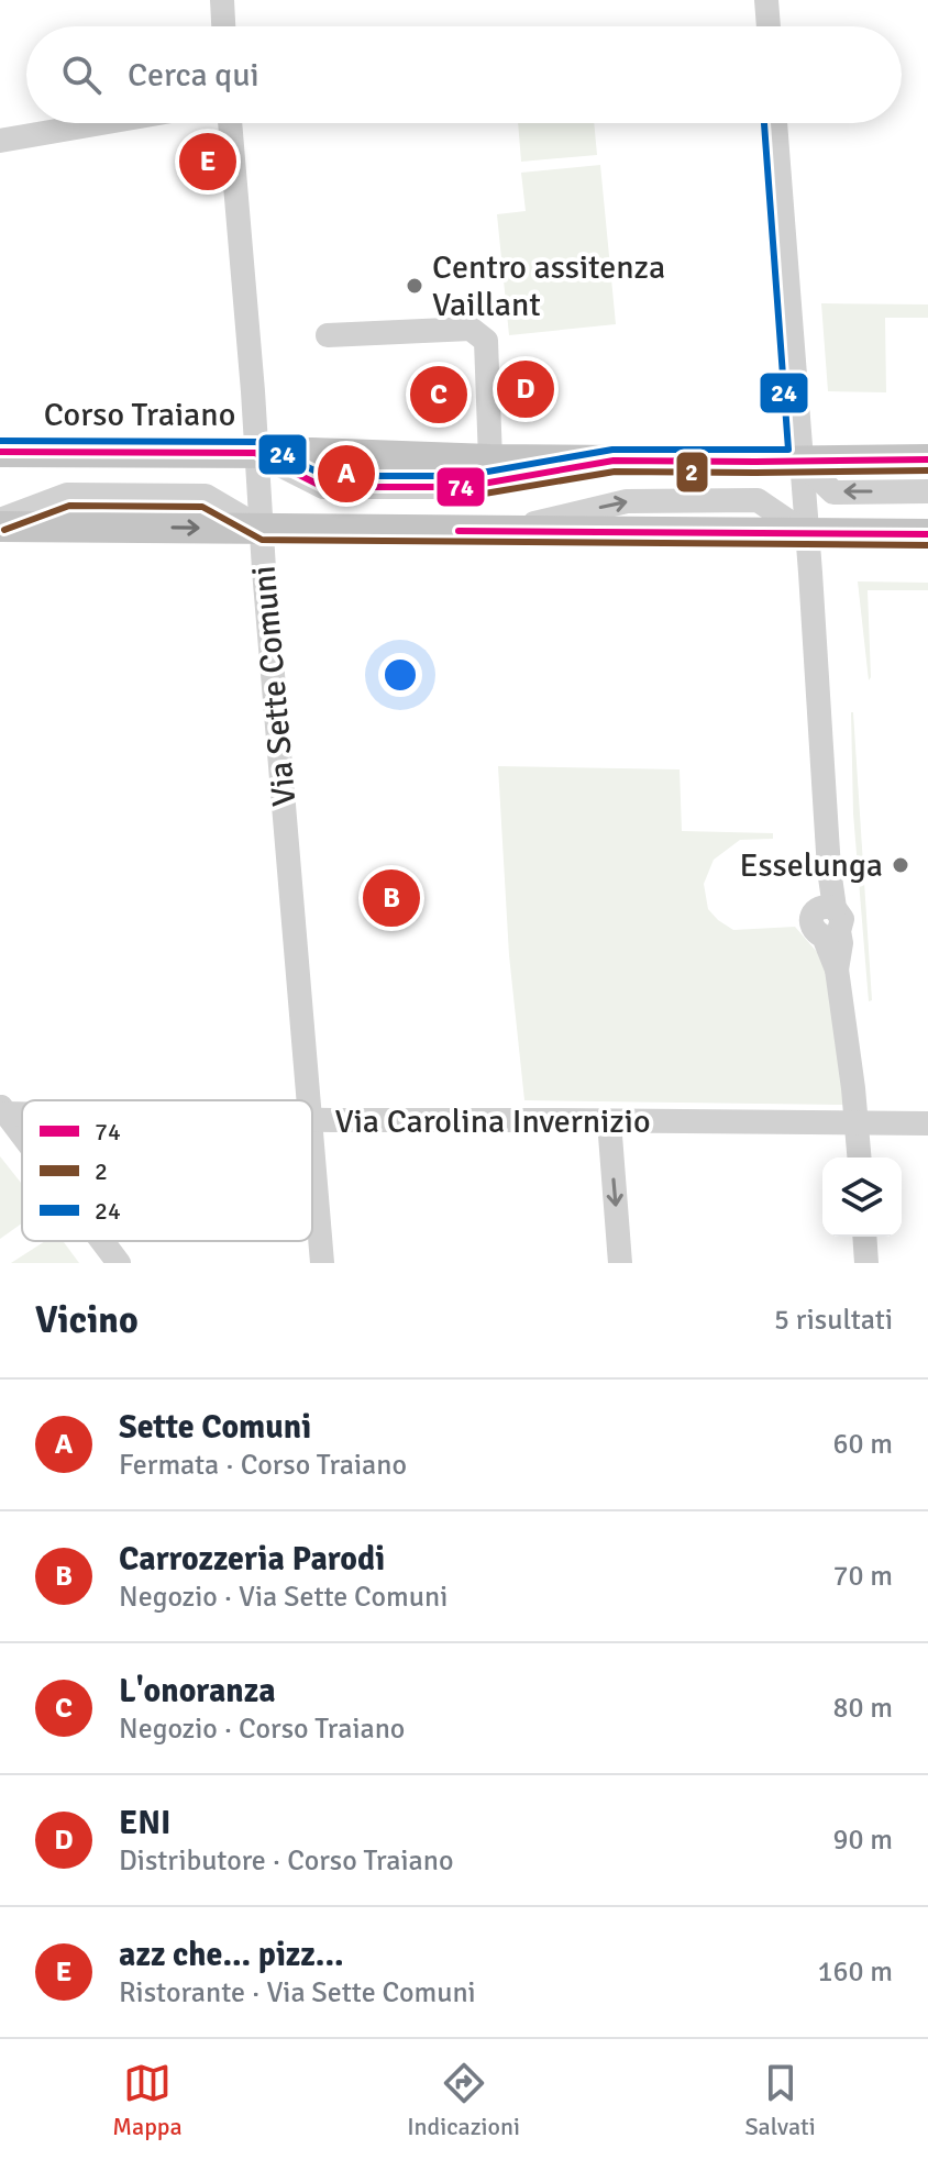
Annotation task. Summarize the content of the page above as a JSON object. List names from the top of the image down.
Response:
{
  "streets": {
    "main road": ["Corso Traiano"],
    "street": ["Via Sette Comuni", "Via Carolina Invernizio"]
  },
  "crossings": [
    ["Corso Traiano", "Via Sette Comuni"]
  ],
  "places": ["Centro assitenza Vaillant", "Esselunga"],
  "lines": ["transit line 24", "transit line 74", "transit line 2"],
  "legend": ["74", "2", "24"],
  "page": {
    "search": "Cerca qui",
    "pins": [
      "E",
      "D",
      "C",
      "A",
      "B"
    ],
    "heading": ["Vicino", "5 risultati"],
    "list": [
      {
        "mark": "A",
        "name": "Sette Comuni",
        "note": "Fermata · Corso Traiano",
        "value": "60 m"
      },
      {
        "mark": "B",
        "name": "Carrozzeria Parodi",
        "note": "Negozio · Via Sette Comuni",
        "value": "70 m"
      },
      {
        "mark": "C",
        "name": "L'onoranza",
        "note": "Negozio · Corso Traiano",
        "value": "80 m"
      },
      {
        "mark": "D",
        "name": "ENI",
        "note": "Distributore · Corso Traiano",
        "value": "90 m"
      },
      {
        "mark": "E",
        "name": "azz che... pizz...",
        "note": "Ristorante · Via Sette Comuni",
        "value": "160 m"
      }
    ],
    "nav": ["Mappa", "Indicazioni", "Salvati"]
  }
}
